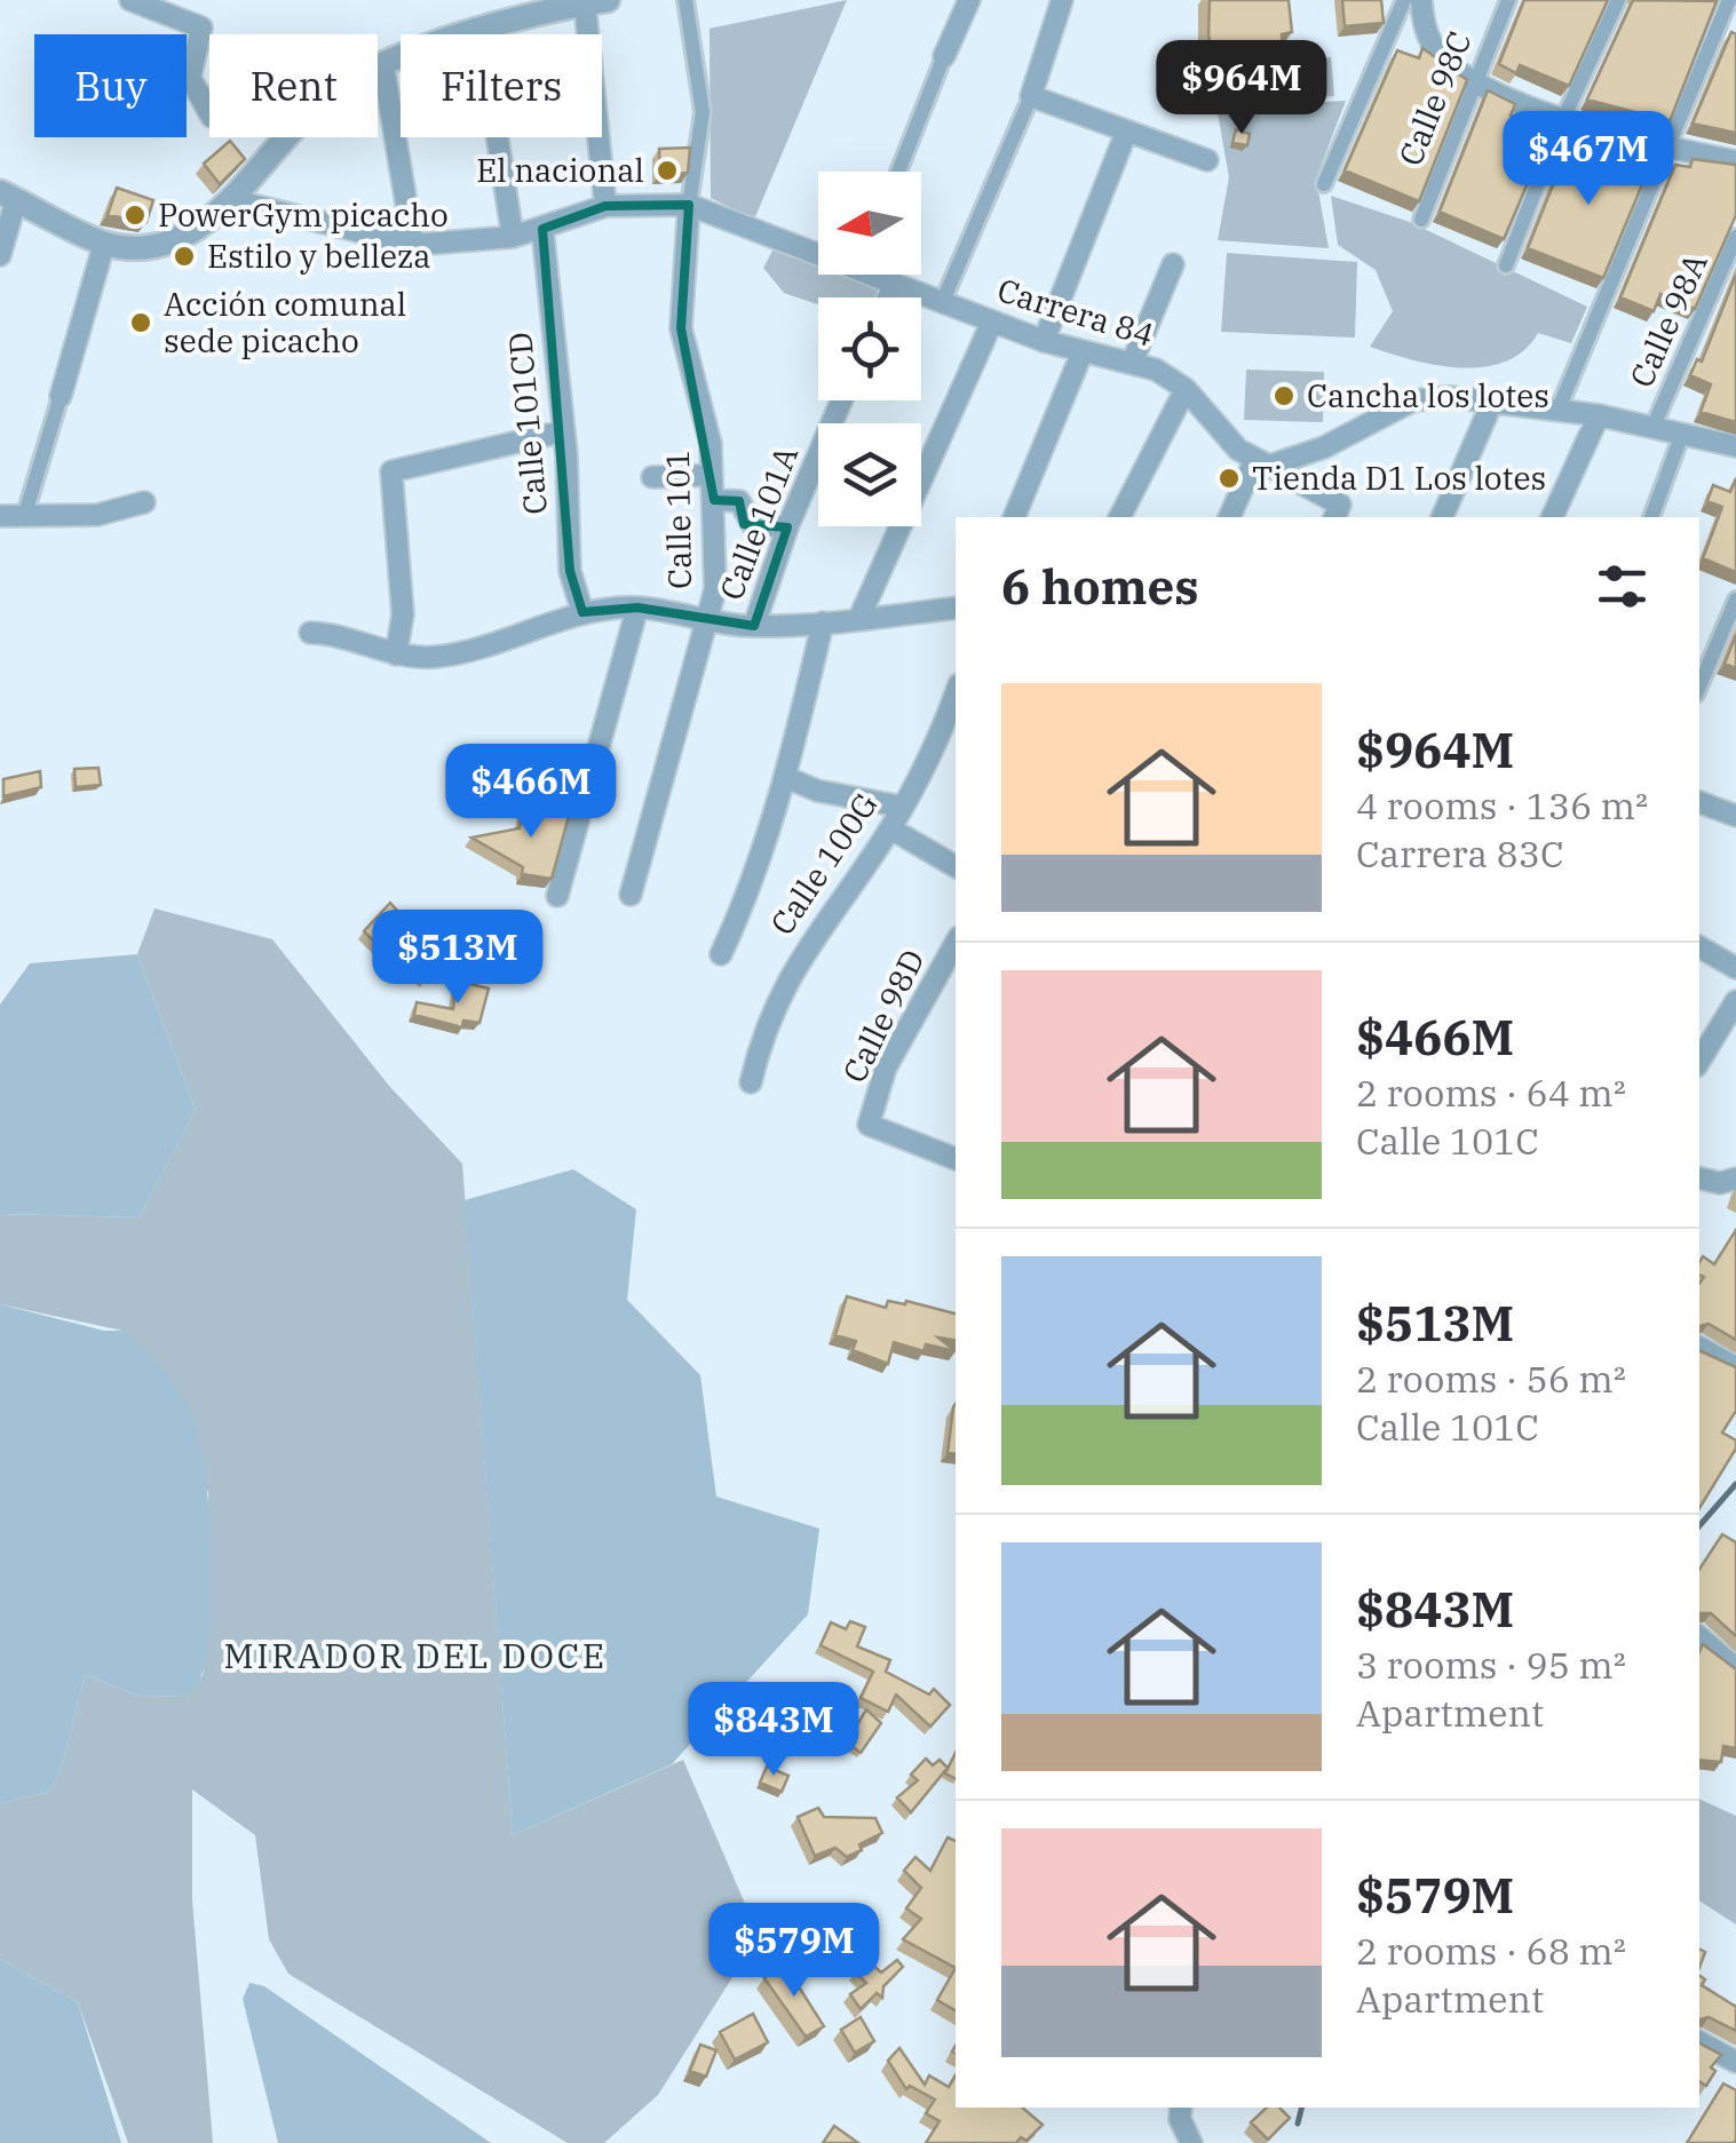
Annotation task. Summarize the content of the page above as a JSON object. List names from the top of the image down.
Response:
{
  "streets": {
    "street": [
      "Calle 98C",
      "Carrera 84",
      "Calle 98A",
      "Calle 101CD",
      "Calle 101",
      "Calle 101A",
      "Calle 100G",
      "Calle 98D"
    ]
  },
  "crossings": [
    ["Carrera 84", "Calle 101CD"],
    ["Carrera 84", "Calle 101"]
  ],
  "districts": ["MIRADOR DEL DOCE"],
  "places": [
    "El nacional",
    "PowerGym picacho",
    "Estilo y belleza",
    "Acción comunal sede picacho",
    "Cancha los lotes",
    "Tienda D1 Los lotes"
  ],
  "north": "left",
  "page": {
    "chip": ["Buy", "Rent", "Filters"],
    "price": [
      "$964M",
      "$467M",
      "$466M",
      "$513M",
      "$843M",
      "$579M"
    ],
    "heading": "6 homes",
    "list": [
      {
        "name": "$964M",
        "note": "4 rooms · 136 m² · Carrera 83C"
      },
      {
        "name": "$466M",
        "note": "2 rooms · 64 m² · Calle 101C"
      },
      {
        "name": "$513M",
        "note": "2 rooms · 56 m² · Calle 101C"
      },
      {
        "name": "$843M",
        "note": "3 rooms · 95 m² · Apartment"
      },
      {
        "name": "$579M",
        "note": "2 rooms · 68 m² · Apartment"
      }
    ]
  }
}
